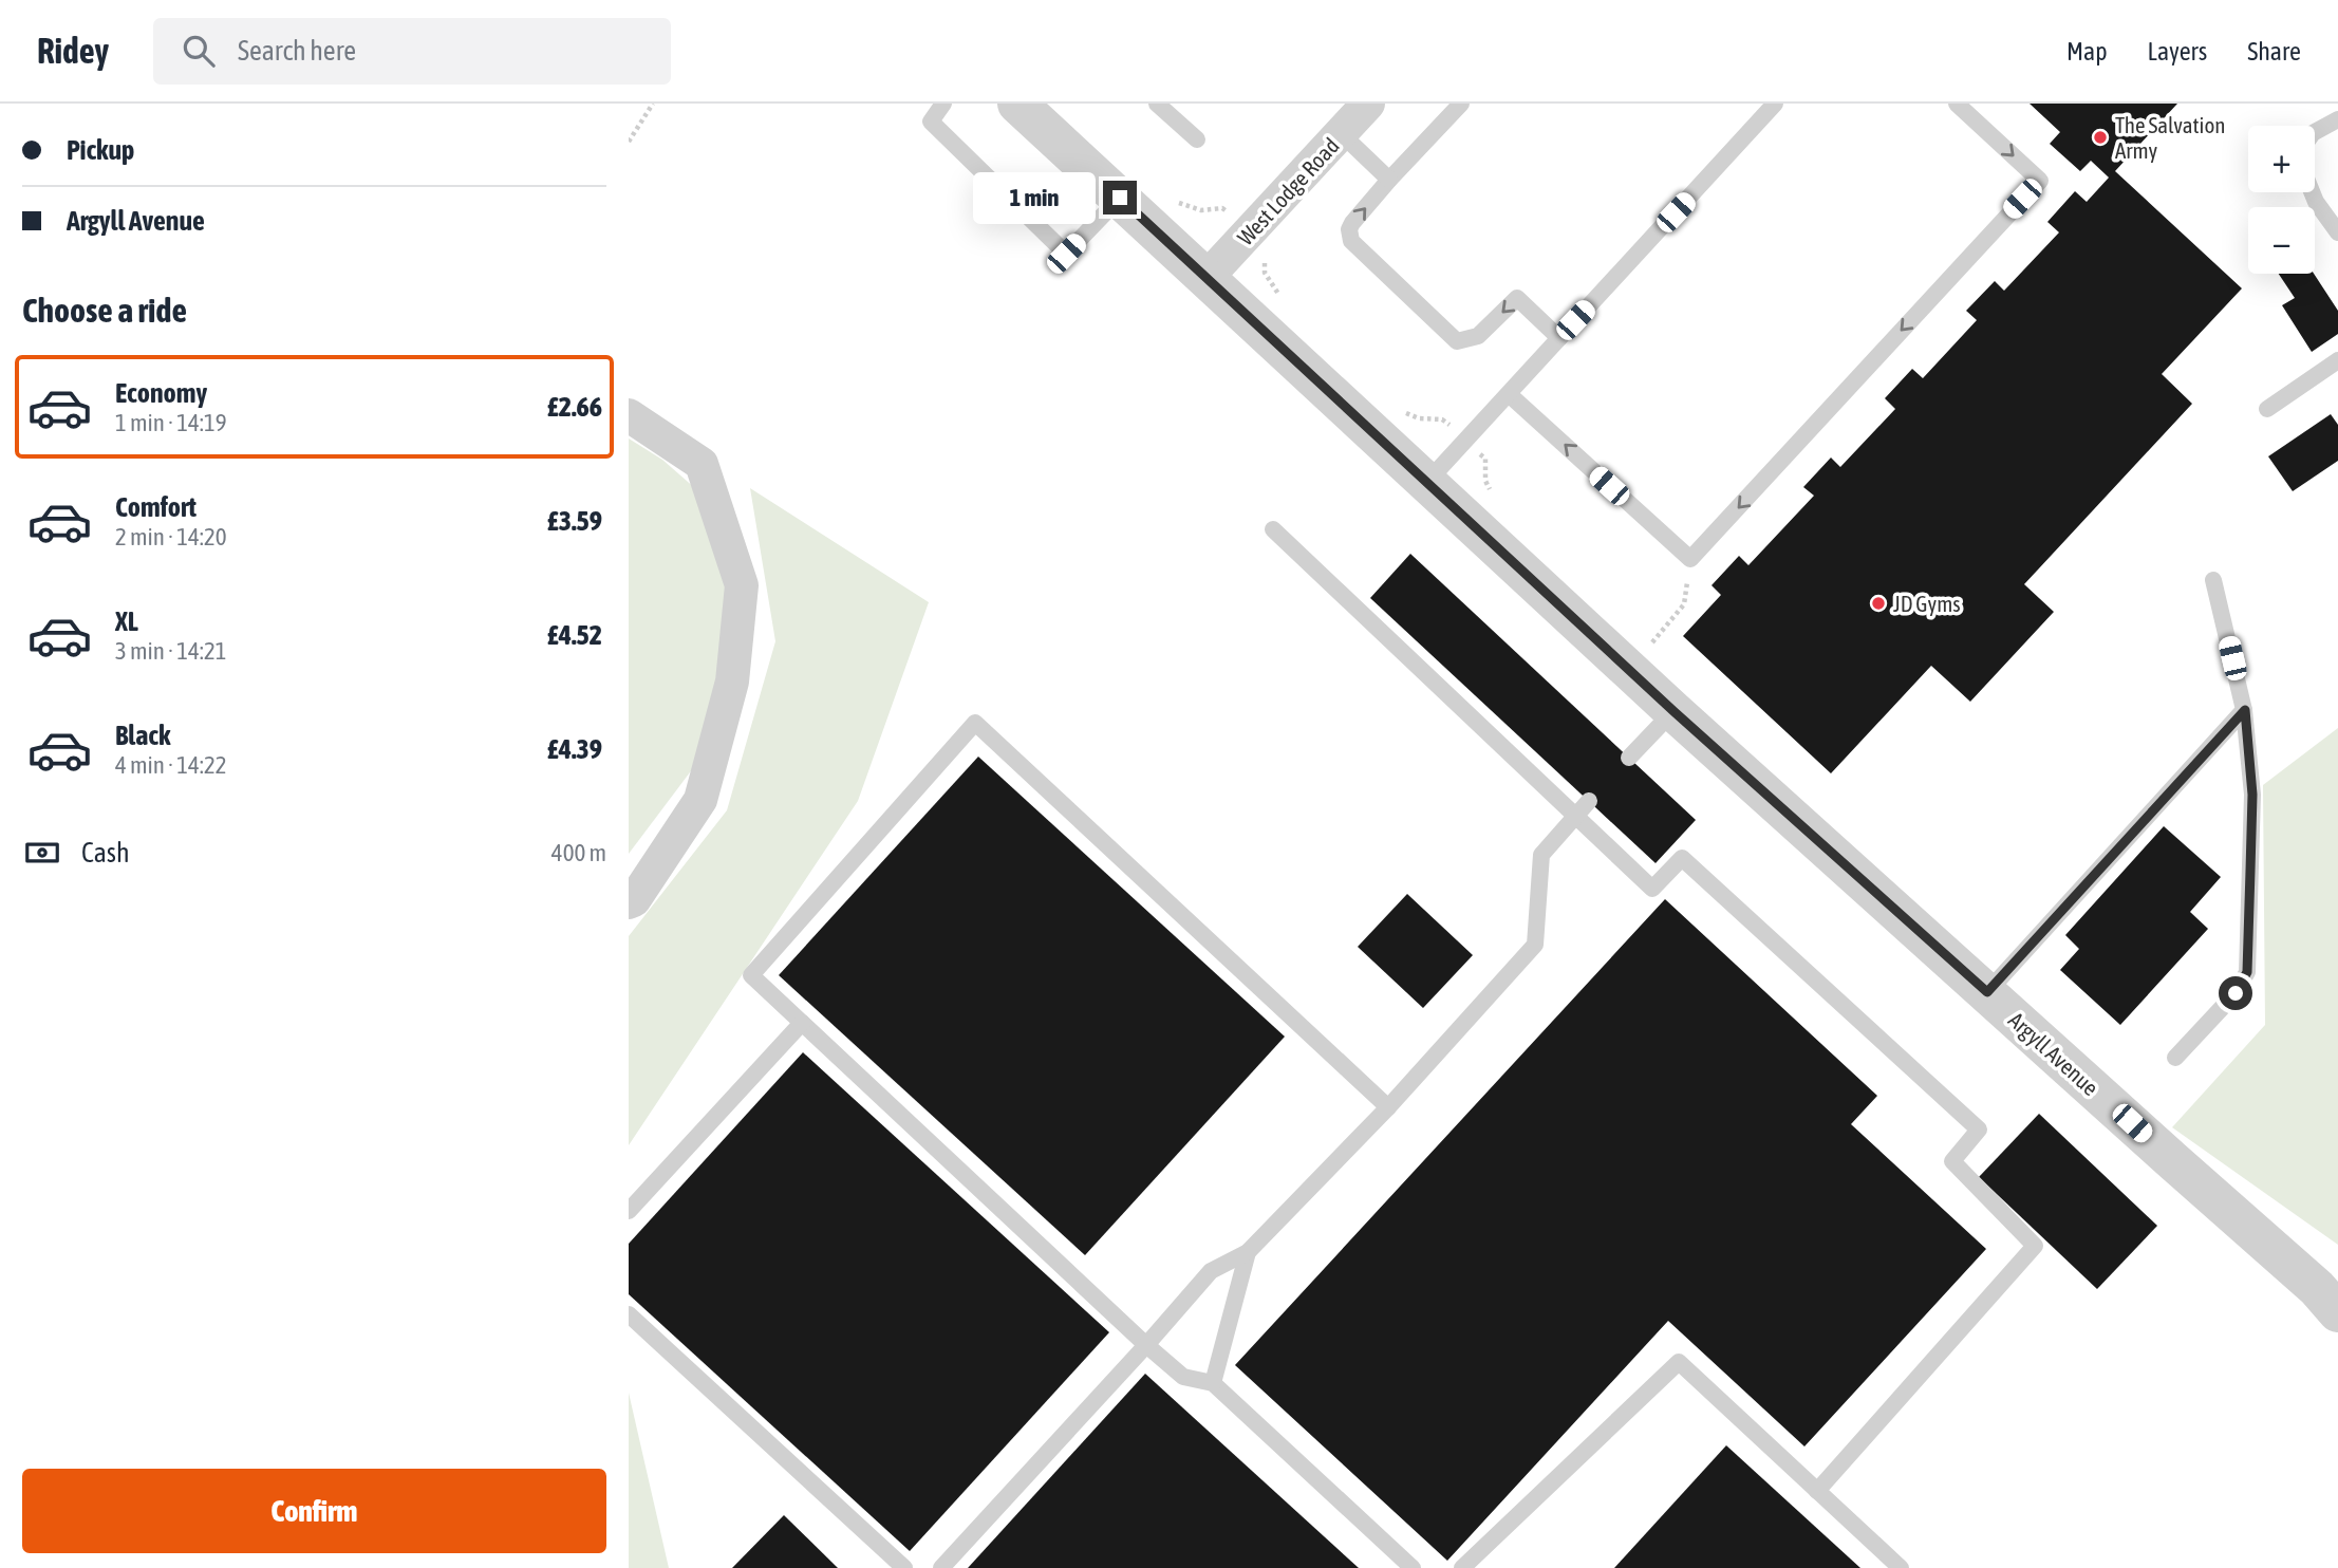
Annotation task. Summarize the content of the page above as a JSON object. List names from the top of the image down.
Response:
{
  "streets": {
    "street": ["West Lodge Road", "Argyll Avenue"]
  },
  "crossings": [
    ["West Lodge Road", "Argyll Avenue"]
  ],
  "places": ["The Salvation Army", "JD Gyms"],
  "page": {
    "header": "Ridey",
    "search": "Search here",
    "nav": ["Map", "Layers", "Share"],
    "banner": ["Pickup", "Argyll Avenue"],
    "map_buttons": ["+", "−"],
    "bubble": "1 min",
    "heading": "Choose a ride",
    "list": [
      {
        "name": "Economy",
        "note": "1 min · 14:19",
        "value": "£2.66"
      },
      {
        "name": "Comfort",
        "note": "2 min · 14:20",
        "value": "£3.59"
      },
      {
        "name": "XL",
        "note": "3 min · 14:21",
        "value": "£4.52"
      },
      {
        "name": "Black",
        "note": "4 min · 14:22",
        "value": "£4.39"
      }
    ],
    "pay": ["Cash", "400 m"],
    "buttons": "Confirm"
  }
}
